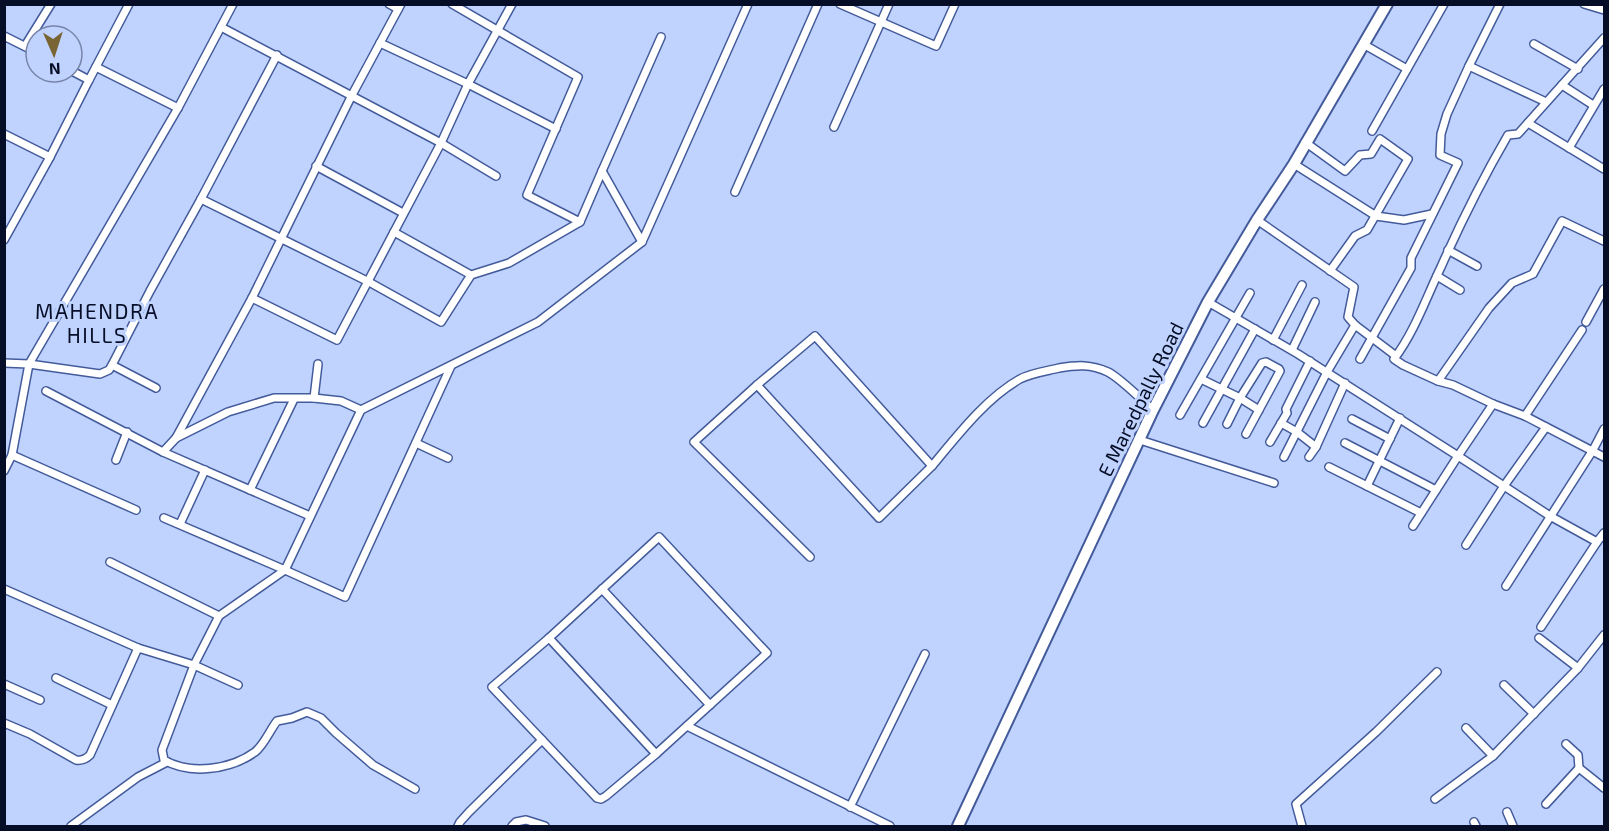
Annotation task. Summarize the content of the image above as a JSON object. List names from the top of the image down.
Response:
{
  "streets": {
    "main road": ["E Maredpally Road"]
  },
  "districts": ["MAHENDRA HILLS"],
  "north": "bottom"
}
